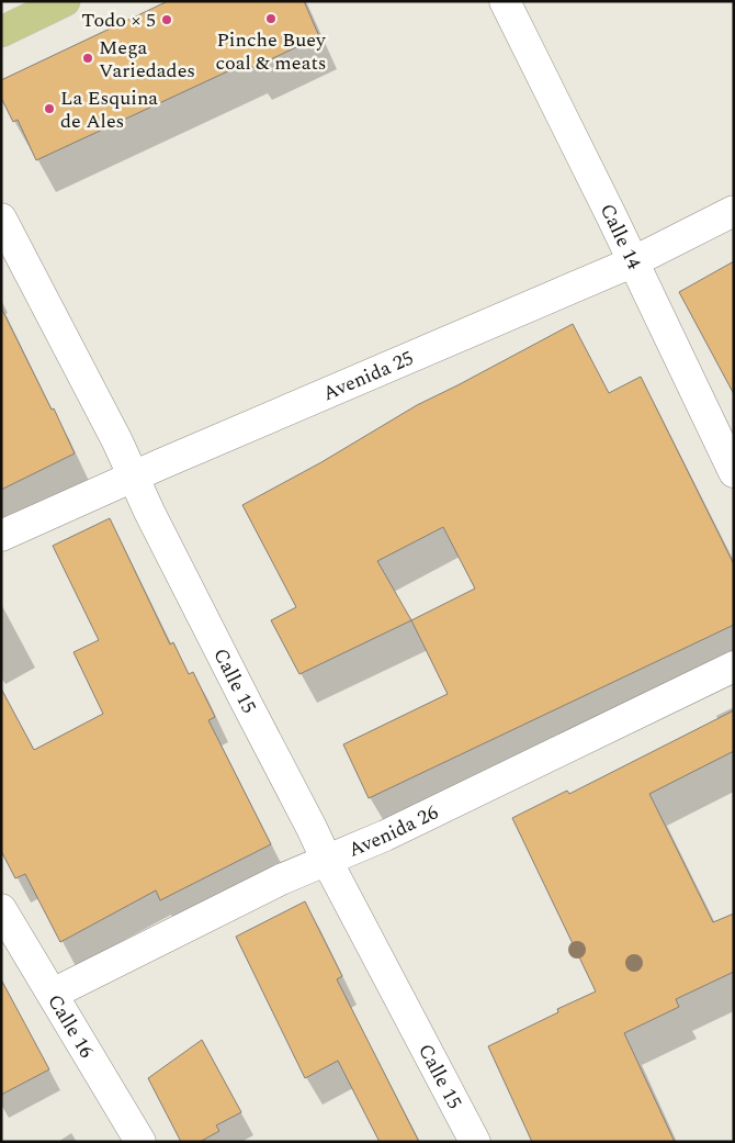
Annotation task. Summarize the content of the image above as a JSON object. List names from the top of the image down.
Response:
{
  "streets": {
    "street": [
      "Calle 14",
      "Avenida 25",
      "Calle 15",
      "Avenida 26",
      "Calle 16"
    ]
  },
  "crossings": [
    ["Calle 14", "Avenida 25"],
    ["Avenida 25", "Calle 15"],
    ["Calle 15", "Avenida 26"],
    ["Avenida 26", "Calle 16"]
  ],
  "places": [
    "Pinche Buey coal & meats",
    "Todo × 5",
    "Mega Variedades",
    "La Esquina de Ales"
  ]
}
